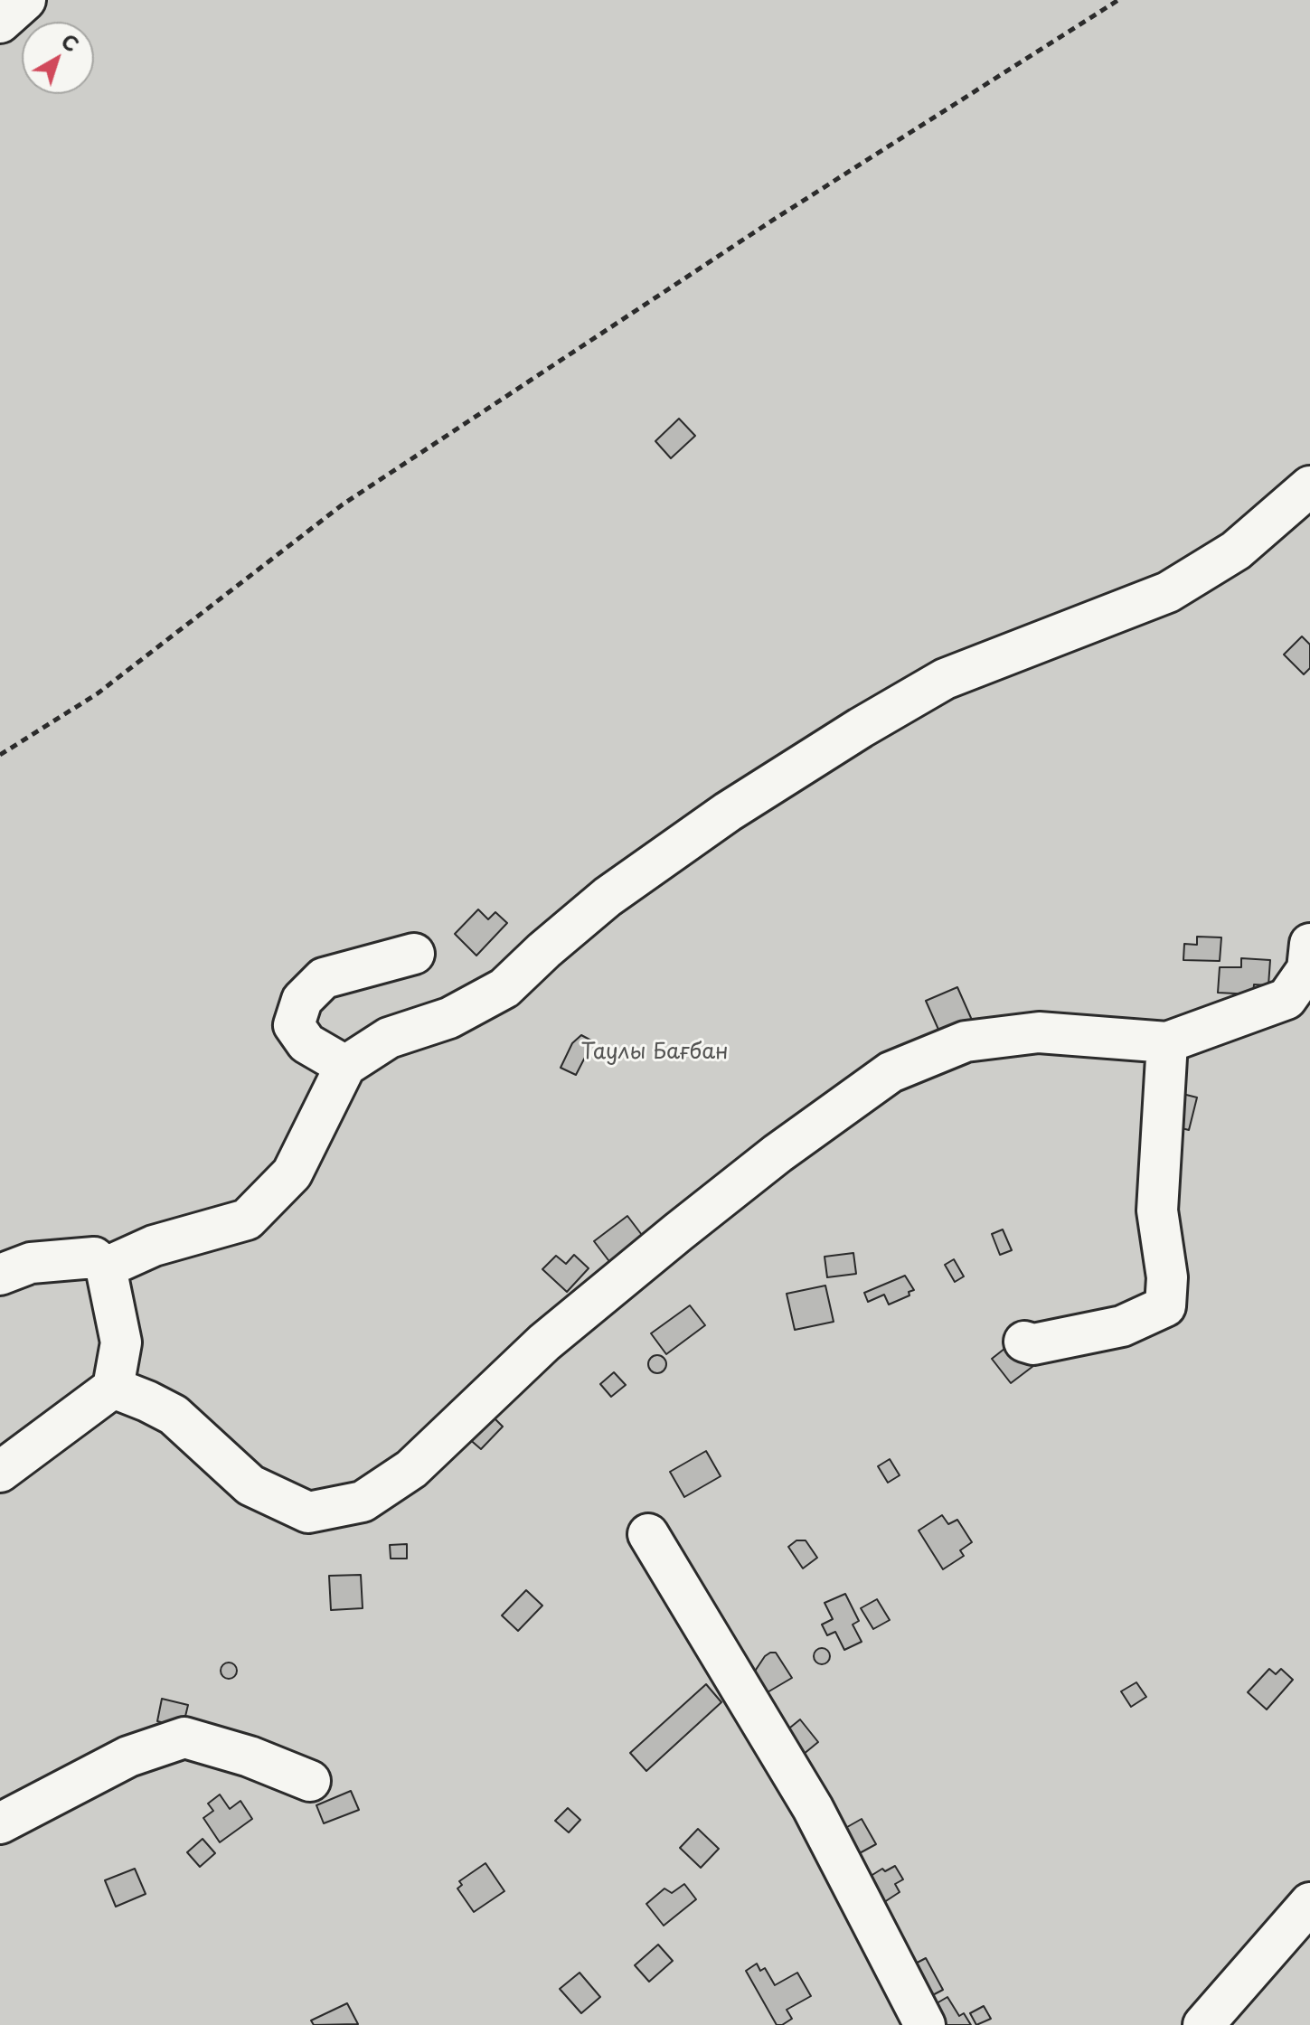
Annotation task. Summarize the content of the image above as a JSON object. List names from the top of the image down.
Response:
{
  "parks": ["Таулы Бағбан"],
  "north": "top right"
}
